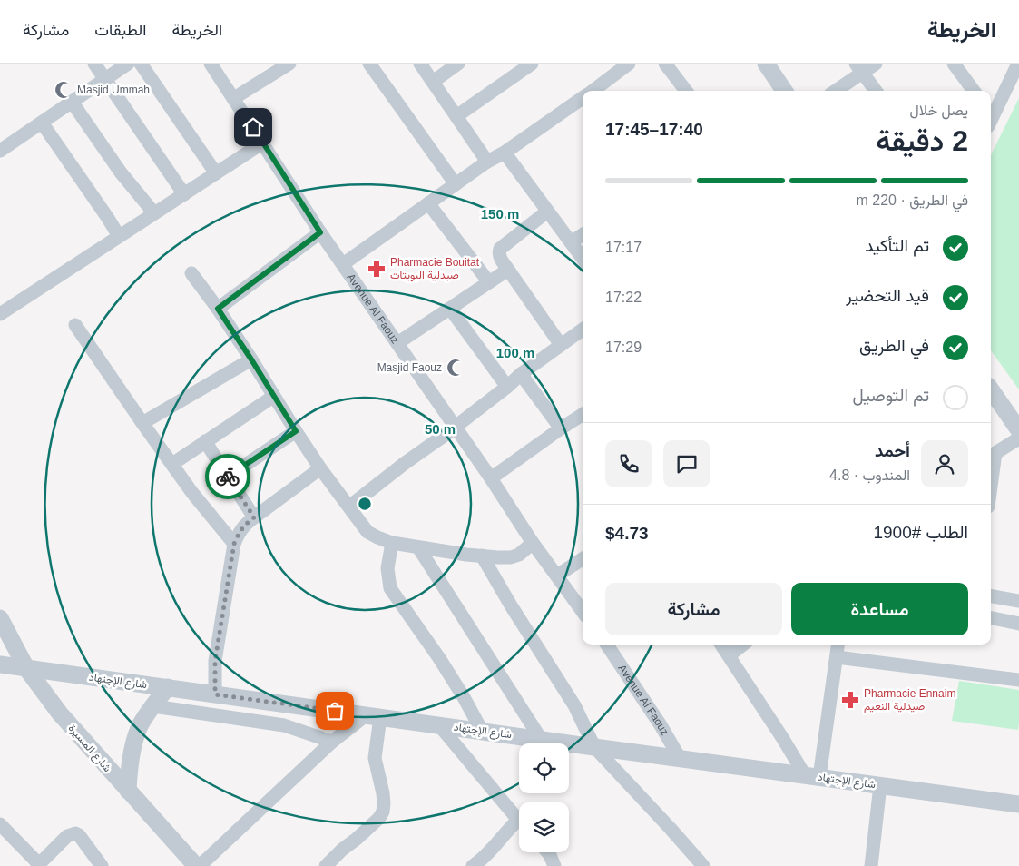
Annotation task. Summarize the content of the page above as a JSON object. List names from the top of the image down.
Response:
{
  "streets": {
    "street": ["Avenue Al Faouz", "شارع الإجتهاد", "شارع المسيرة"]
  },
  "crossings": [
    ["Avenue Al Faouz", "شارع الإجتهاد"],
    ["شارع الإجتهاد", "شارع المسيرة"]
  ],
  "places": {
    "mosque": ["Masjid Ummah", "Masjid Faouz"],
    "pharmacy": ["Pharmacie Bouitat صيدلية البويتات", "Pharmacie Ennaim صيدلية النعيم"]
  },
  "page": {
    "header": "الخريطة",
    "nav": ["الخريطة", "الطبقات", "مشاركة"],
    "heading": ["2 دقيقة", "يصل خلال", "17:40–17:45"],
    "panel": [
      "أحمد",
      "المندوب · 4.8",
      "الطلب #1900",
      "$4.73"
    ],
    "bar": "في الطريق · 220 m",
    "list": [
      ["تم التأكيد", "17:17"],
      ["قيد التحضير", "17:22"],
      ["في الطريق", "17:29"],
      "تم التوصيل"
    ],
    "buttons": ["مساعدة", "مشاركة"]
  },
  "rings": ["150 m", "100 m", "50 m"]
}
